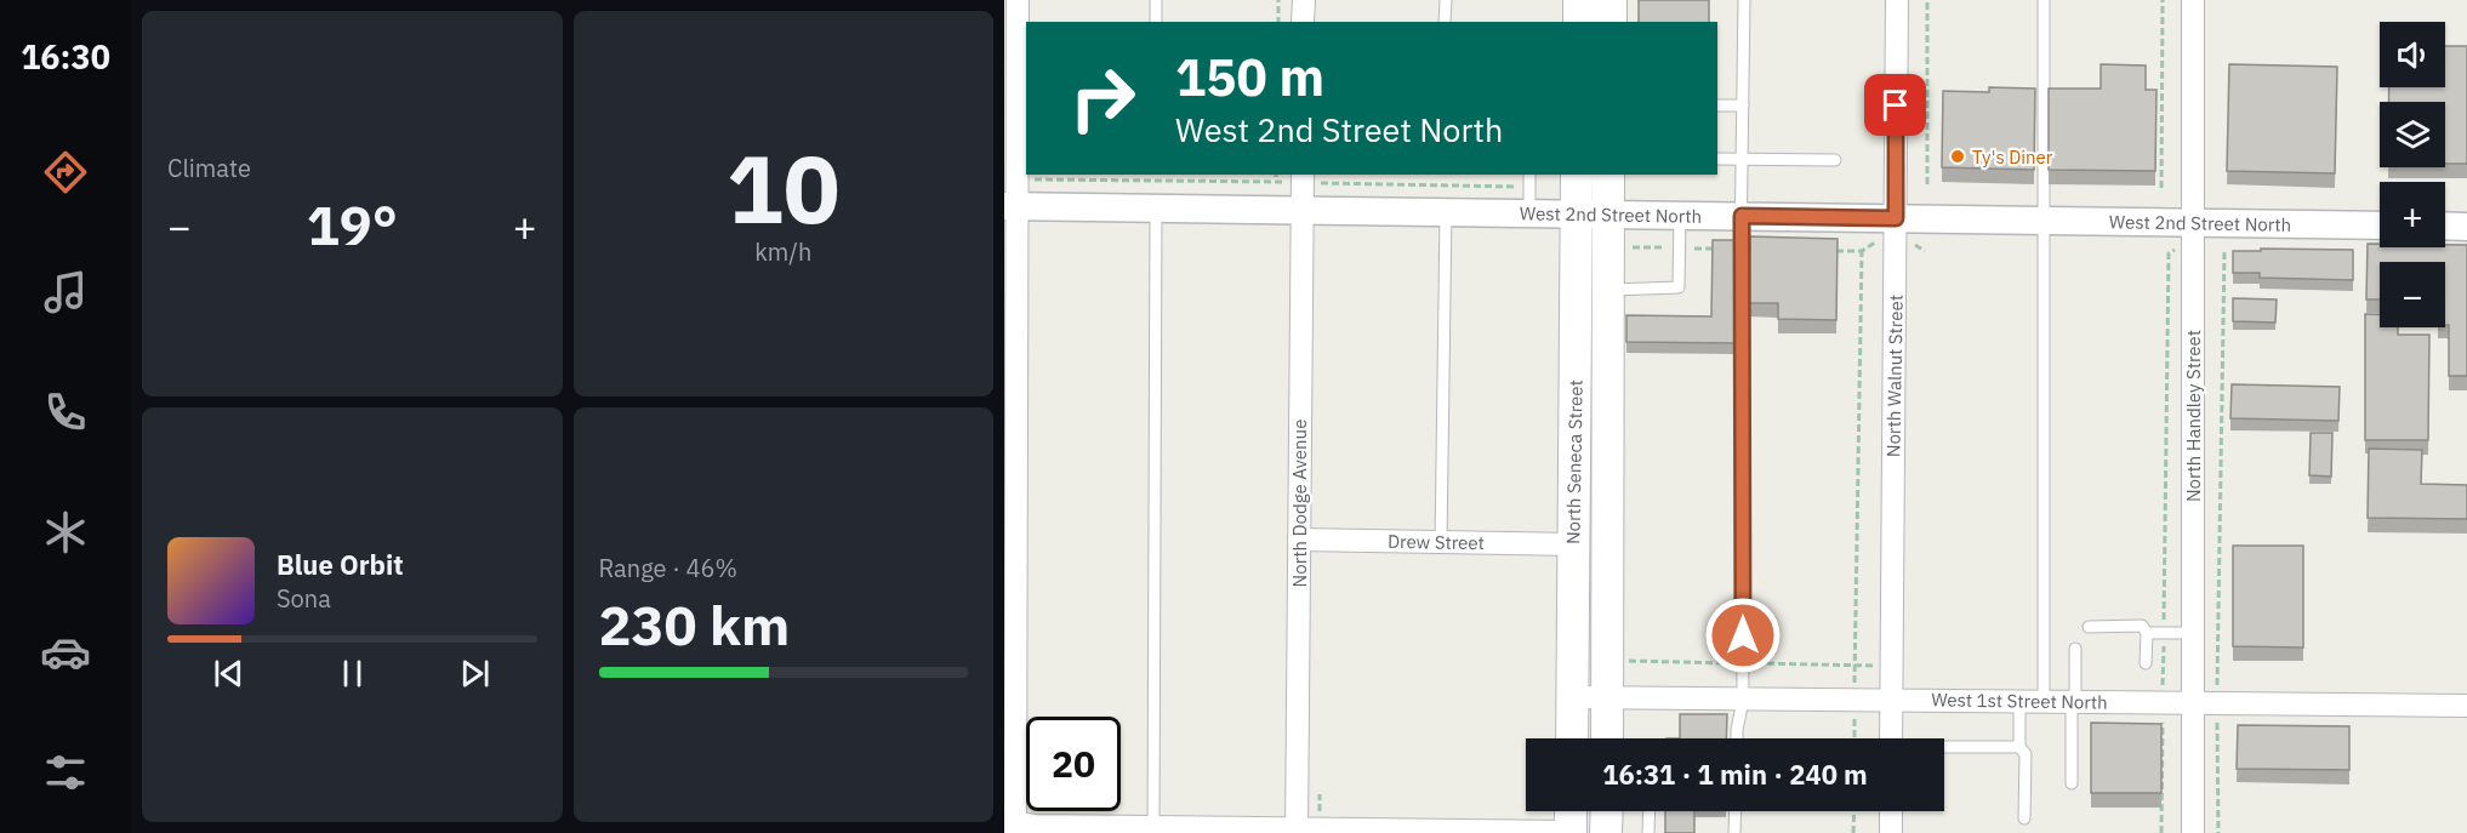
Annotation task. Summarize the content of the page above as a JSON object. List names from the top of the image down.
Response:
{
  "streets": {
    "main road": ["North Seneca Street"],
    "street": [
      "West 2nd Street North",
      "North Walnut Street",
      "North Handley Street",
      "North Dodge Avenue",
      "Drew Street",
      "West 1st Street North"
    ]
  },
  "crossings": [
    ["West 2nd Street North", "North Walnut Street"],
    ["West 2nd Street North", "North Handley Street"],
    ["West 2nd Street North", "North Seneca Street"],
    ["West 2nd Street North", "North Dodge Avenue"],
    ["North Walnut Street", "West 1st Street North"],
    ["North Handley Street", "West 1st Street North"],
    ["North Seneca Street", "Drew Street"],
    ["North Seneca Street", "West 1st Street North"],
    ["North Dodge Avenue", "Drew Street"]
  ],
  "places": ["Ty's Diner"],
  "page": {
    "tabs": "16:30",
    "tile": [
      "Climate",
      ["10", "km/h"],
      ["Range · 46%", "230 km"]
    ],
    "map_buttons": ["+", "−"],
    "turn": ["150 m", "West 2nd Street North"],
    "heat": ["−", "19°", "+"],
    "song": ["Blue Orbit", "Sona"],
    "limit": "20",
    "trip": "16:31 · 1 min · 240 m"
  }
}
